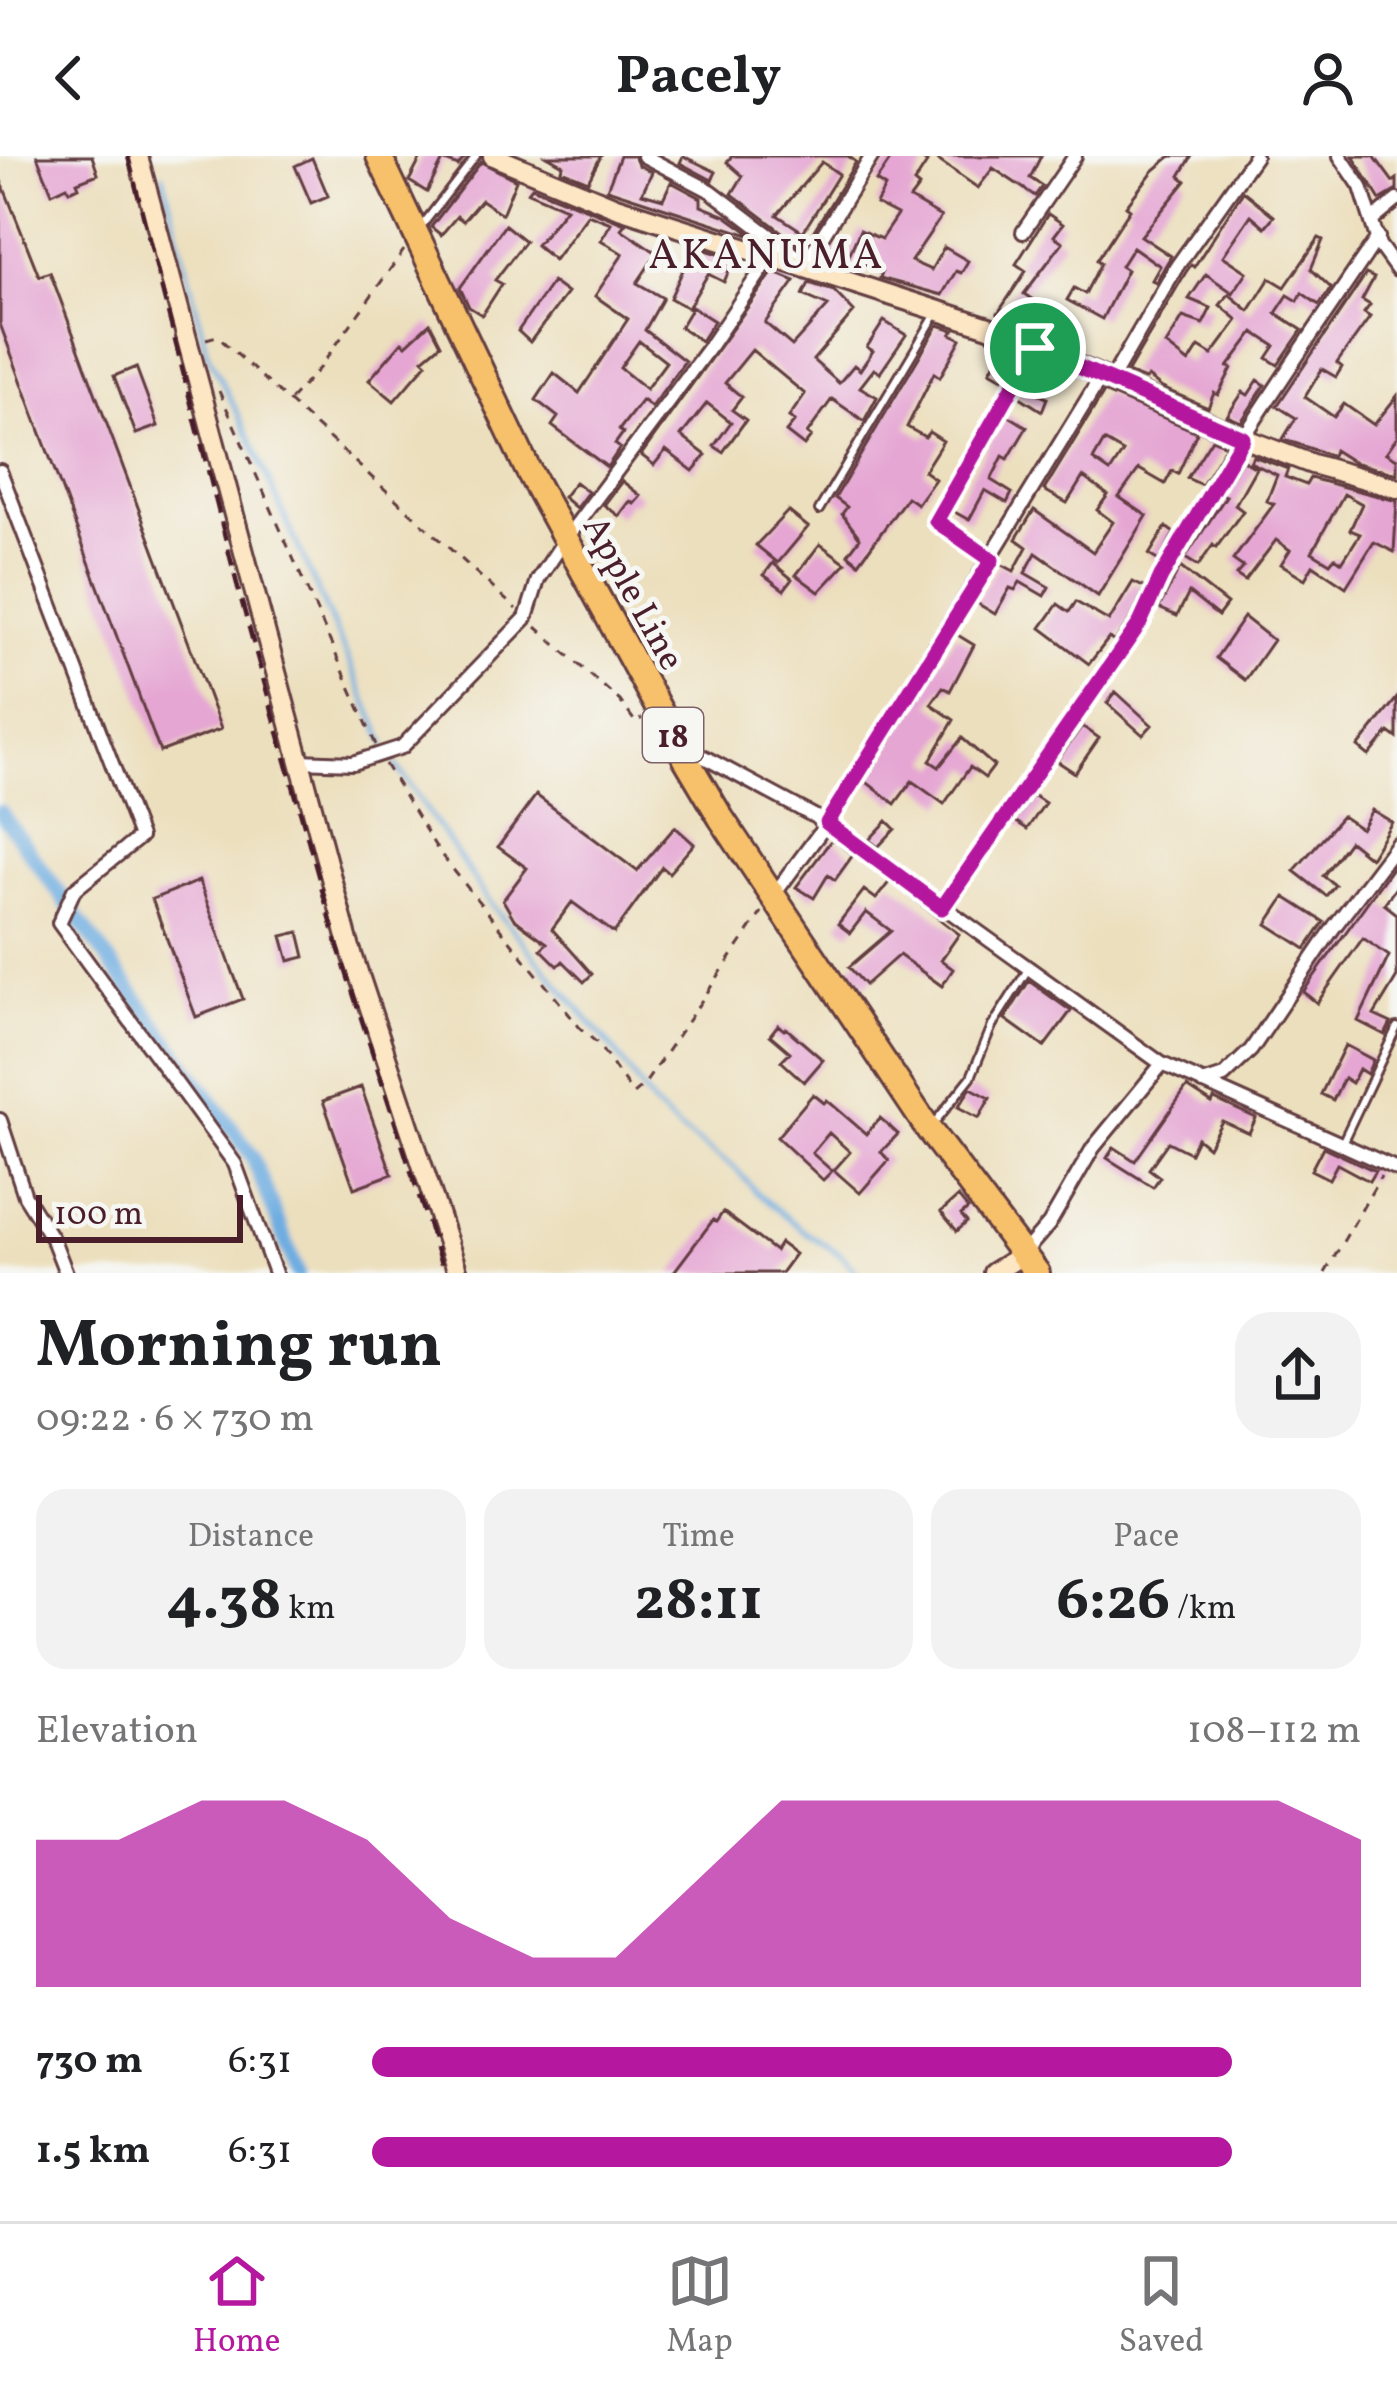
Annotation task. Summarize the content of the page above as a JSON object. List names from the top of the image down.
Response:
{
  "streets": {
    "highway": ["Apple Line", "18"]
  },
  "districts": ["AKANUMA"],
  "scale_bar": "100 m",
  "page": {
    "header": "Pacely",
    "scale": "100 m",
    "heading": ["Morning run", "09:22 · 6 × 730 m"],
    "stats": [
      ["Distance", "4.38 km"],
      ["Time", "28:11"],
      ["Pace", "6:26 /km"]
    ],
    "chart": ["Elevation", "108–112 m"],
    "list": [
      {
        "name": "730 m",
        "note": "6:31"
      },
      {
        "name": "1.5 km",
        "note": "6:31"
      }
    ],
    "tabs": ["Home", "Map", "Saved"]
  }
}
